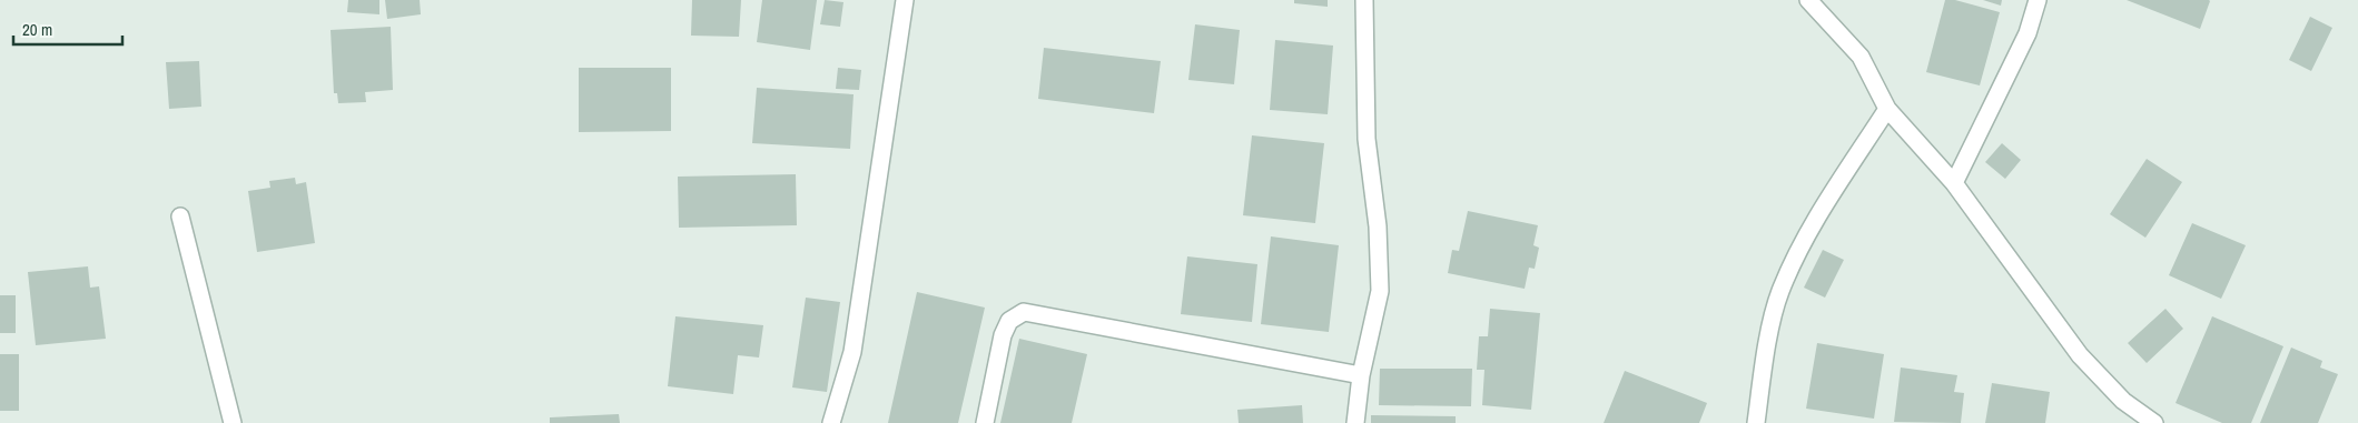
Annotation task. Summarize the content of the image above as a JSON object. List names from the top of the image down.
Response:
{
  "scale_bar": "20 m"
}
